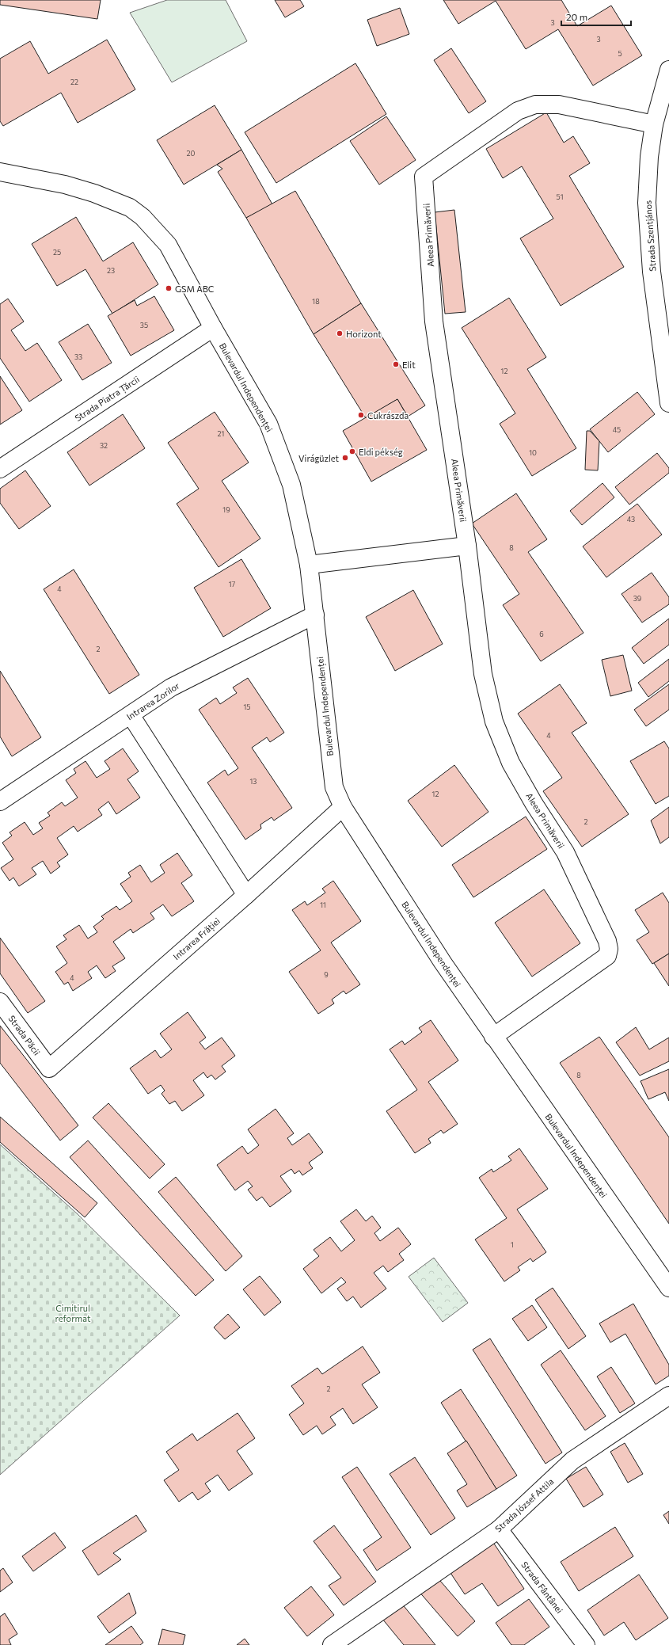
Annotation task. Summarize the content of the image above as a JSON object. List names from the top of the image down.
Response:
{
  "streets": {
    "street": [
      "Aleea Primăverii",
      "Strada Szentjános",
      "Bulevardul Independenței",
      "Strada Piatra Țărcii",
      "Intrarea Zorilor",
      "Intrarea Frăției",
      "Strada Păcii",
      "Strada József Attila",
      "Strada Fântânei"
    ]
  },
  "crossings": [
    ["Aleea Primăverii", "Strada Szentjános"],
    ["Aleea Primăverii", "Bulevardul Independenței"],
    ["Bulevardul Independenței", "Strada Piatra Țărcii"],
    ["Bulevardul Independenței", "Intrarea Zorilor"],
    ["Bulevardul Independenței", "Intrarea Frăției"],
    ["Intrarea Frăției", "Strada Păcii"],
    ["Strada József Attila", "Strada Fântânei"]
  ],
  "parks": ["Cimitirul reformat"],
  "places": [
    "GSM ABC",
    "Horizont",
    "Elit",
    "Cukrászda",
    "Eldi pékség",
    "Virágüzlet"
  ],
  "house_numbers": [
    "3",
    "3",
    "5",
    "22",
    "20",
    "51",
    "25",
    "23",
    "18",
    "35",
    "33",
    "12",
    "45",
    "21",
    "32",
    "10",
    "19",
    "43",
    "8",
    "17",
    "4",
    "39",
    "6",
    "2",
    "15",
    "4",
    "13",
    "12",
    "2",
    "11",
    "9",
    "4",
    "8",
    "1",
    "2"
  ],
  "scale_bar": "20 m"
}
